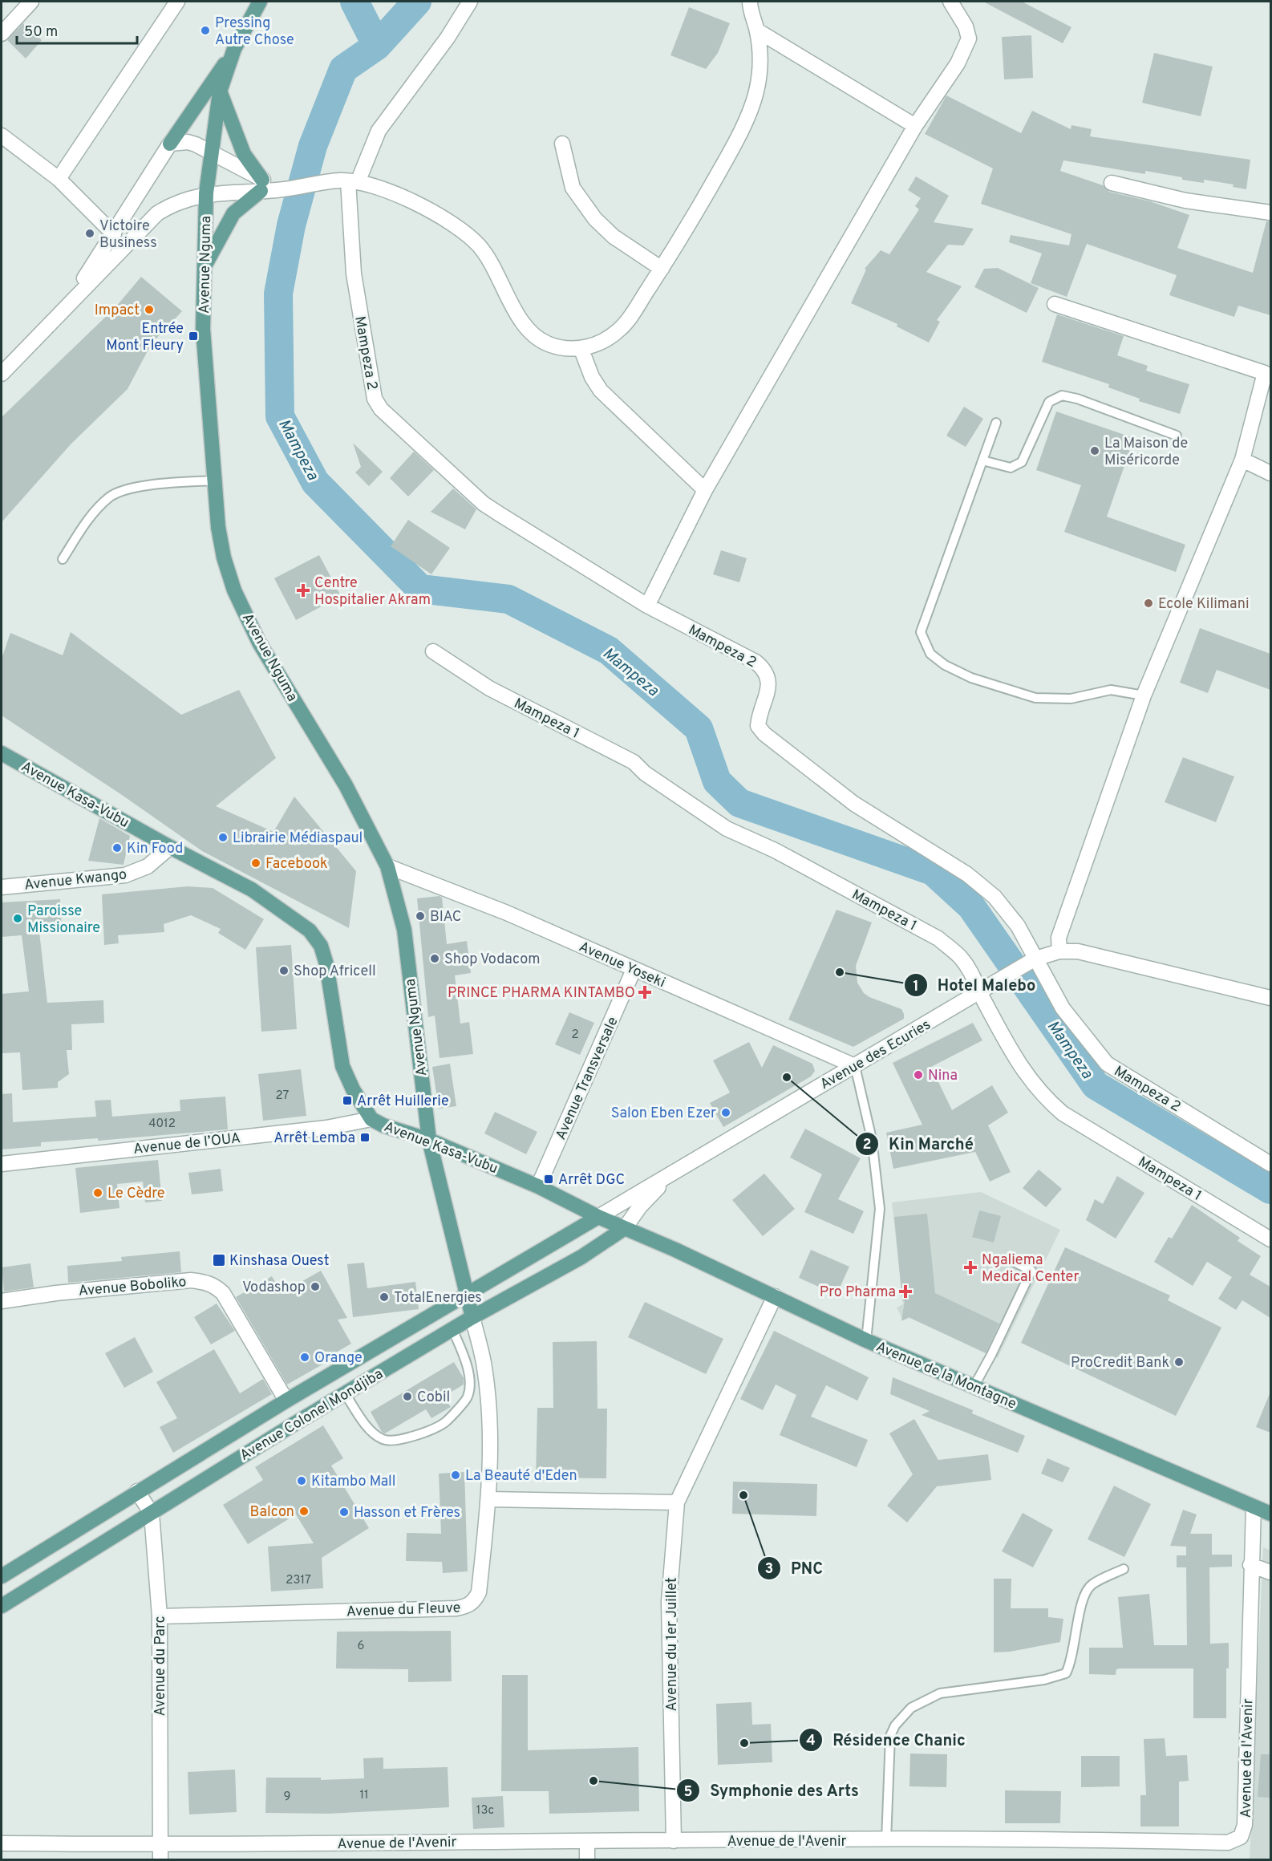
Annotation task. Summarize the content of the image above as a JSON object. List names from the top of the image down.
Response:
{
  "streets": {
    "main road": [
      "Avenue Nguma",
      "Avenue Kasa-Vubu",
      "Avenue de la Montagne",
      "Avenue Colonel Mondjiba"
    ],
    "street": [
      "Mampeza 2",
      "Mampeza 1",
      "Avenue Kwango",
      "Avenue Yoseki",
      "Avenue des Ecuries",
      "Avenue Transversale",
      "Avenue de l’OUA",
      "Avenue Boboliko",
      "Avenue du Fleuve",
      "Avenue du 1er Juillet",
      "Avenue du Parc",
      "Avenue de l'Avenir"
    ]
  },
  "crossings": [
    ["Avenue Nguma", "Avenue Kasa-Vubu"],
    ["Avenue Nguma", "Avenue Yoseki"],
    ["Avenue Nguma", "Avenue Colonel Mondjiba"],
    ["Avenue Nguma", "Avenue du Fleuve"],
    ["Mampeza 2", "Avenue des Ecuries"],
    ["Mampeza 1", "Avenue des Ecuries"],
    ["Avenue Kasa-Vubu", "Avenue Kwango"],
    ["Avenue Kasa-Vubu", "Avenue des Ecuries"],
    ["Avenue Kasa-Vubu", "Avenue Transversale"],
    ["Avenue Kasa-Vubu", "Avenue de l’OUA"],
    ["Avenue Kasa-Vubu", "Avenue de la Montagne"],
    ["Avenue Kasa-Vubu", "Avenue Colonel Mondjiba"],
    ["Avenue Yoseki", "Avenue des Ecuries"],
    ["Avenue Yoseki", "Avenue Transversale"],
    ["Avenue des Ecuries", "Avenue de la Montagne"],
    ["Avenue des Ecuries", "Avenue Colonel Mondjiba"],
    ["Avenue Boboliko", "Avenue Colonel Mondjiba"],
    ["Avenue de la Montagne", "Avenue Colonel Mondjiba"],
    ["Avenue de la Montagne", "Avenue du 1er Juillet"],
    ["Avenue de la Montagne", "Avenue de l'Avenir"],
    ["Avenue Colonel Mondjiba", "Avenue du Fleuve"],
    ["Avenue Colonel Mondjiba", "Avenue du Parc"],
    ["Avenue du Fleuve", "Avenue du Parc"],
    ["Avenue du 1er Juillet", "Avenue de l'Avenir"],
    ["Avenue du Parc", "Avenue de l'Avenir"]
  ],
  "water": ["Mampeza"],
  "places": {
    "other": [
      "Pressing Autre Chose",
      "Victoire Business",
      "Impact",
      "La Maison de Miséricorde",
      "Ecole Kilimani",
      "Librairie Médiaspaul",
      "Kin Food",
      "Facebook",
      "BIAC",
      "Paroisse Missionaire",
      "Shop Vodacom",
      "Shop Africell",
      "Hotel Malebo",
      "Nina",
      "Kin Marché",
      "Salon Eben Ezer",
      "Le Cèdre",
      "Vodashop",
      "TotalEnergies",
      "Orange",
      "ProCredit Bank",
      "Cobil",
      "La Beauté d'Eden",
      "Kitambo Mall",
      "PNC",
      "Balcon",
      "Hasson et Frères",
      "Résidence Chanic",
      "Symphonie des Arts"
    ],
    "transit": [
      "Entrée Mont Fleury",
      "Arrêt Huillerie",
      "Arrêt Lemba",
      "Arrêt DGC",
      "Kinshasa Ouest"
    ],
    "health": [
      "Centre Hospitalier Akram",
      "PRINCE PHARMA KINTAMBO",
      "Ngaliema Medical Center",
      "Pro Pharma"
    ]
  },
  "house_numbers": [
    "2",
    "27",
    "4012",
    "2317",
    "6",
    "11",
    "9",
    "13c"
  ],
  "scale_bar": "50 m"
}
